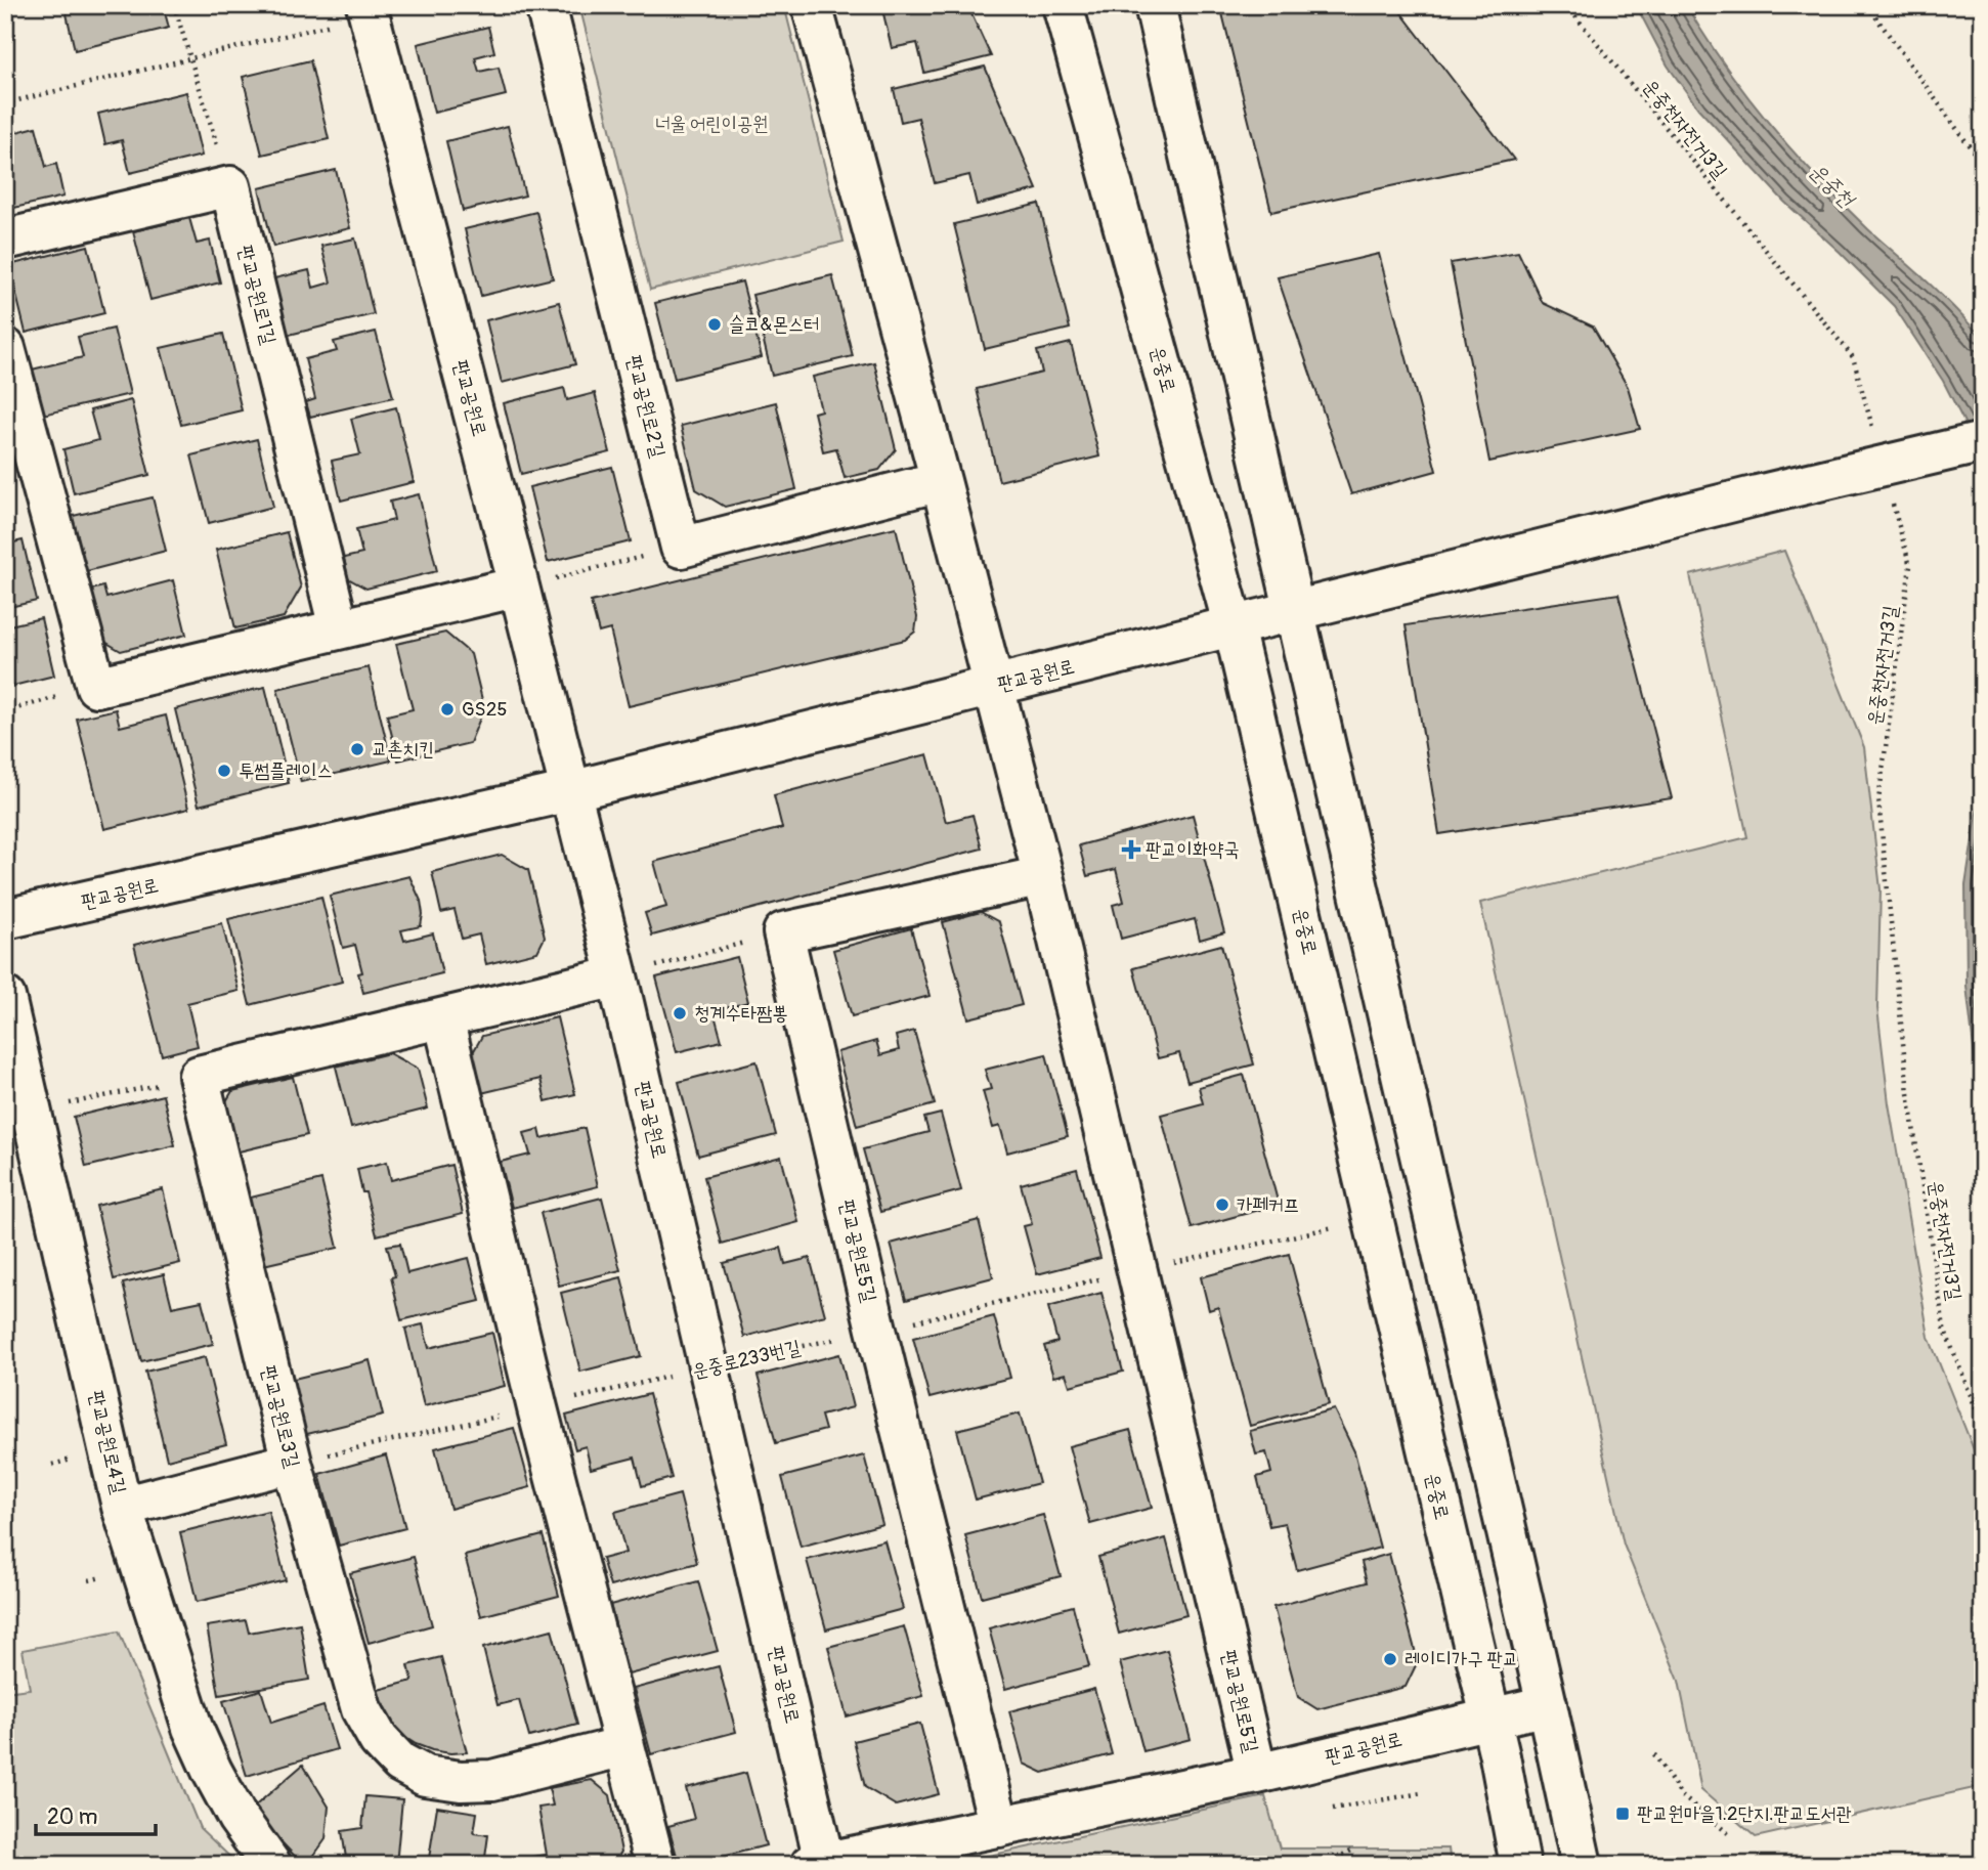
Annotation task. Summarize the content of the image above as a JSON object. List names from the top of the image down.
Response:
{
  "streets": {
    "street": [
      "판교공원로1길",
      "운중로",
      "판교공원로",
      "판교공원로2길",
      "판교공원로5길",
      "판교공원로3길",
      "판교공원로4길"
    ],
    "path": ["운중천자전거3길", "운중로233번길"]
  },
  "crossings": [
    ["운중로", "판교공원로"],
    ["운중로", "운중로233번길"],
    ["판교공원로", "판교공원로5길"],
    ["판교공원로", "운중로233번길"],
    ["판교공원로5길", "운중로233번길"],
    ["운중로233번길", "판교공원로3길"]
  ],
  "water": ["운중천"],
  "parks": ["너울 어린이공원"],
  "places": {
    "other": [
      "슬코&몬스터",
      "GS25",
      "교촌치킨",
      "투썸플레이스",
      "청계수타짬뽕",
      "카페커프",
      "레이디가구 판교"
    ],
    "health": ["판교이화약국"],
    "transit": ["판교원마을1.2단지.판교도서관"]
  },
  "scale_bar": "20 m"
}
